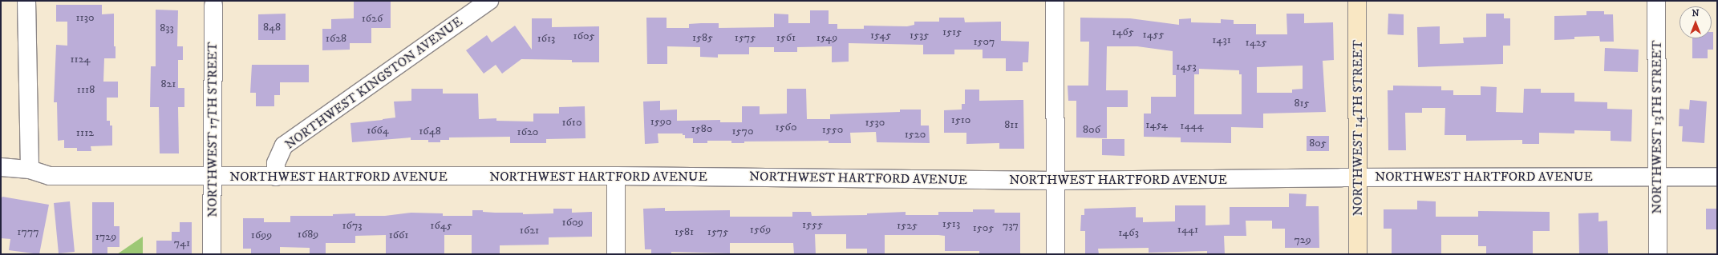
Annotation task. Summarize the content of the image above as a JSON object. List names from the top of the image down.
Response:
{
  "streets": {
    "street": [
      "NORTHWEST KINGSTON AVENUE",
      "NORTHWEST 13TH STREET",
      "NORTHWEST 14TH STREET",
      "NORTHWEST 17TH STREET",
      "NORTHWEST HARTFORD AVENUE"
    ]
  },
  "crossings": [
    ["NORTHWEST KINGSTON AVENUE", "NORTHWEST HARTFORD AVENUE"],
    ["NORTHWEST 13TH STREET", "NORTHWEST HARTFORD AVENUE"],
    ["NORTHWEST 14TH STREET", "NORTHWEST HARTFORD AVENUE"],
    ["NORTHWEST 17TH STREET", "NORTHWEST HARTFORD AVENUE"]
  ],
  "house_numbers": [
    "1130",
    "1626",
    "848",
    "833",
    "1515",
    "1465",
    "1455",
    "1545",
    "1535",
    "1605",
    "1585",
    "1575",
    "1561",
    "1549",
    "1628",
    "1613",
    "1431",
    "1507",
    "1425",
    "1124",
    "1453",
    "821",
    "1118",
    "815",
    "1510",
    "1590",
    "1610",
    "1530",
    "811",
    "1454",
    "1444",
    "1560",
    "1580",
    "1550",
    "806",
    "1664",
    "1648",
    "1570",
    "1620",
    "1112",
    "1520",
    "805",
    "1609",
    "1513",
    "1555",
    "1673",
    "1645",
    "1525",
    "737",
    "1505",
    "1569",
    "1441",
    "1621",
    "1777",
    "1581",
    "1575",
    "1463",
    "1689",
    "1699",
    "1661",
    "1729",
    "729",
    "741"
  ],
  "north": "top"
}
